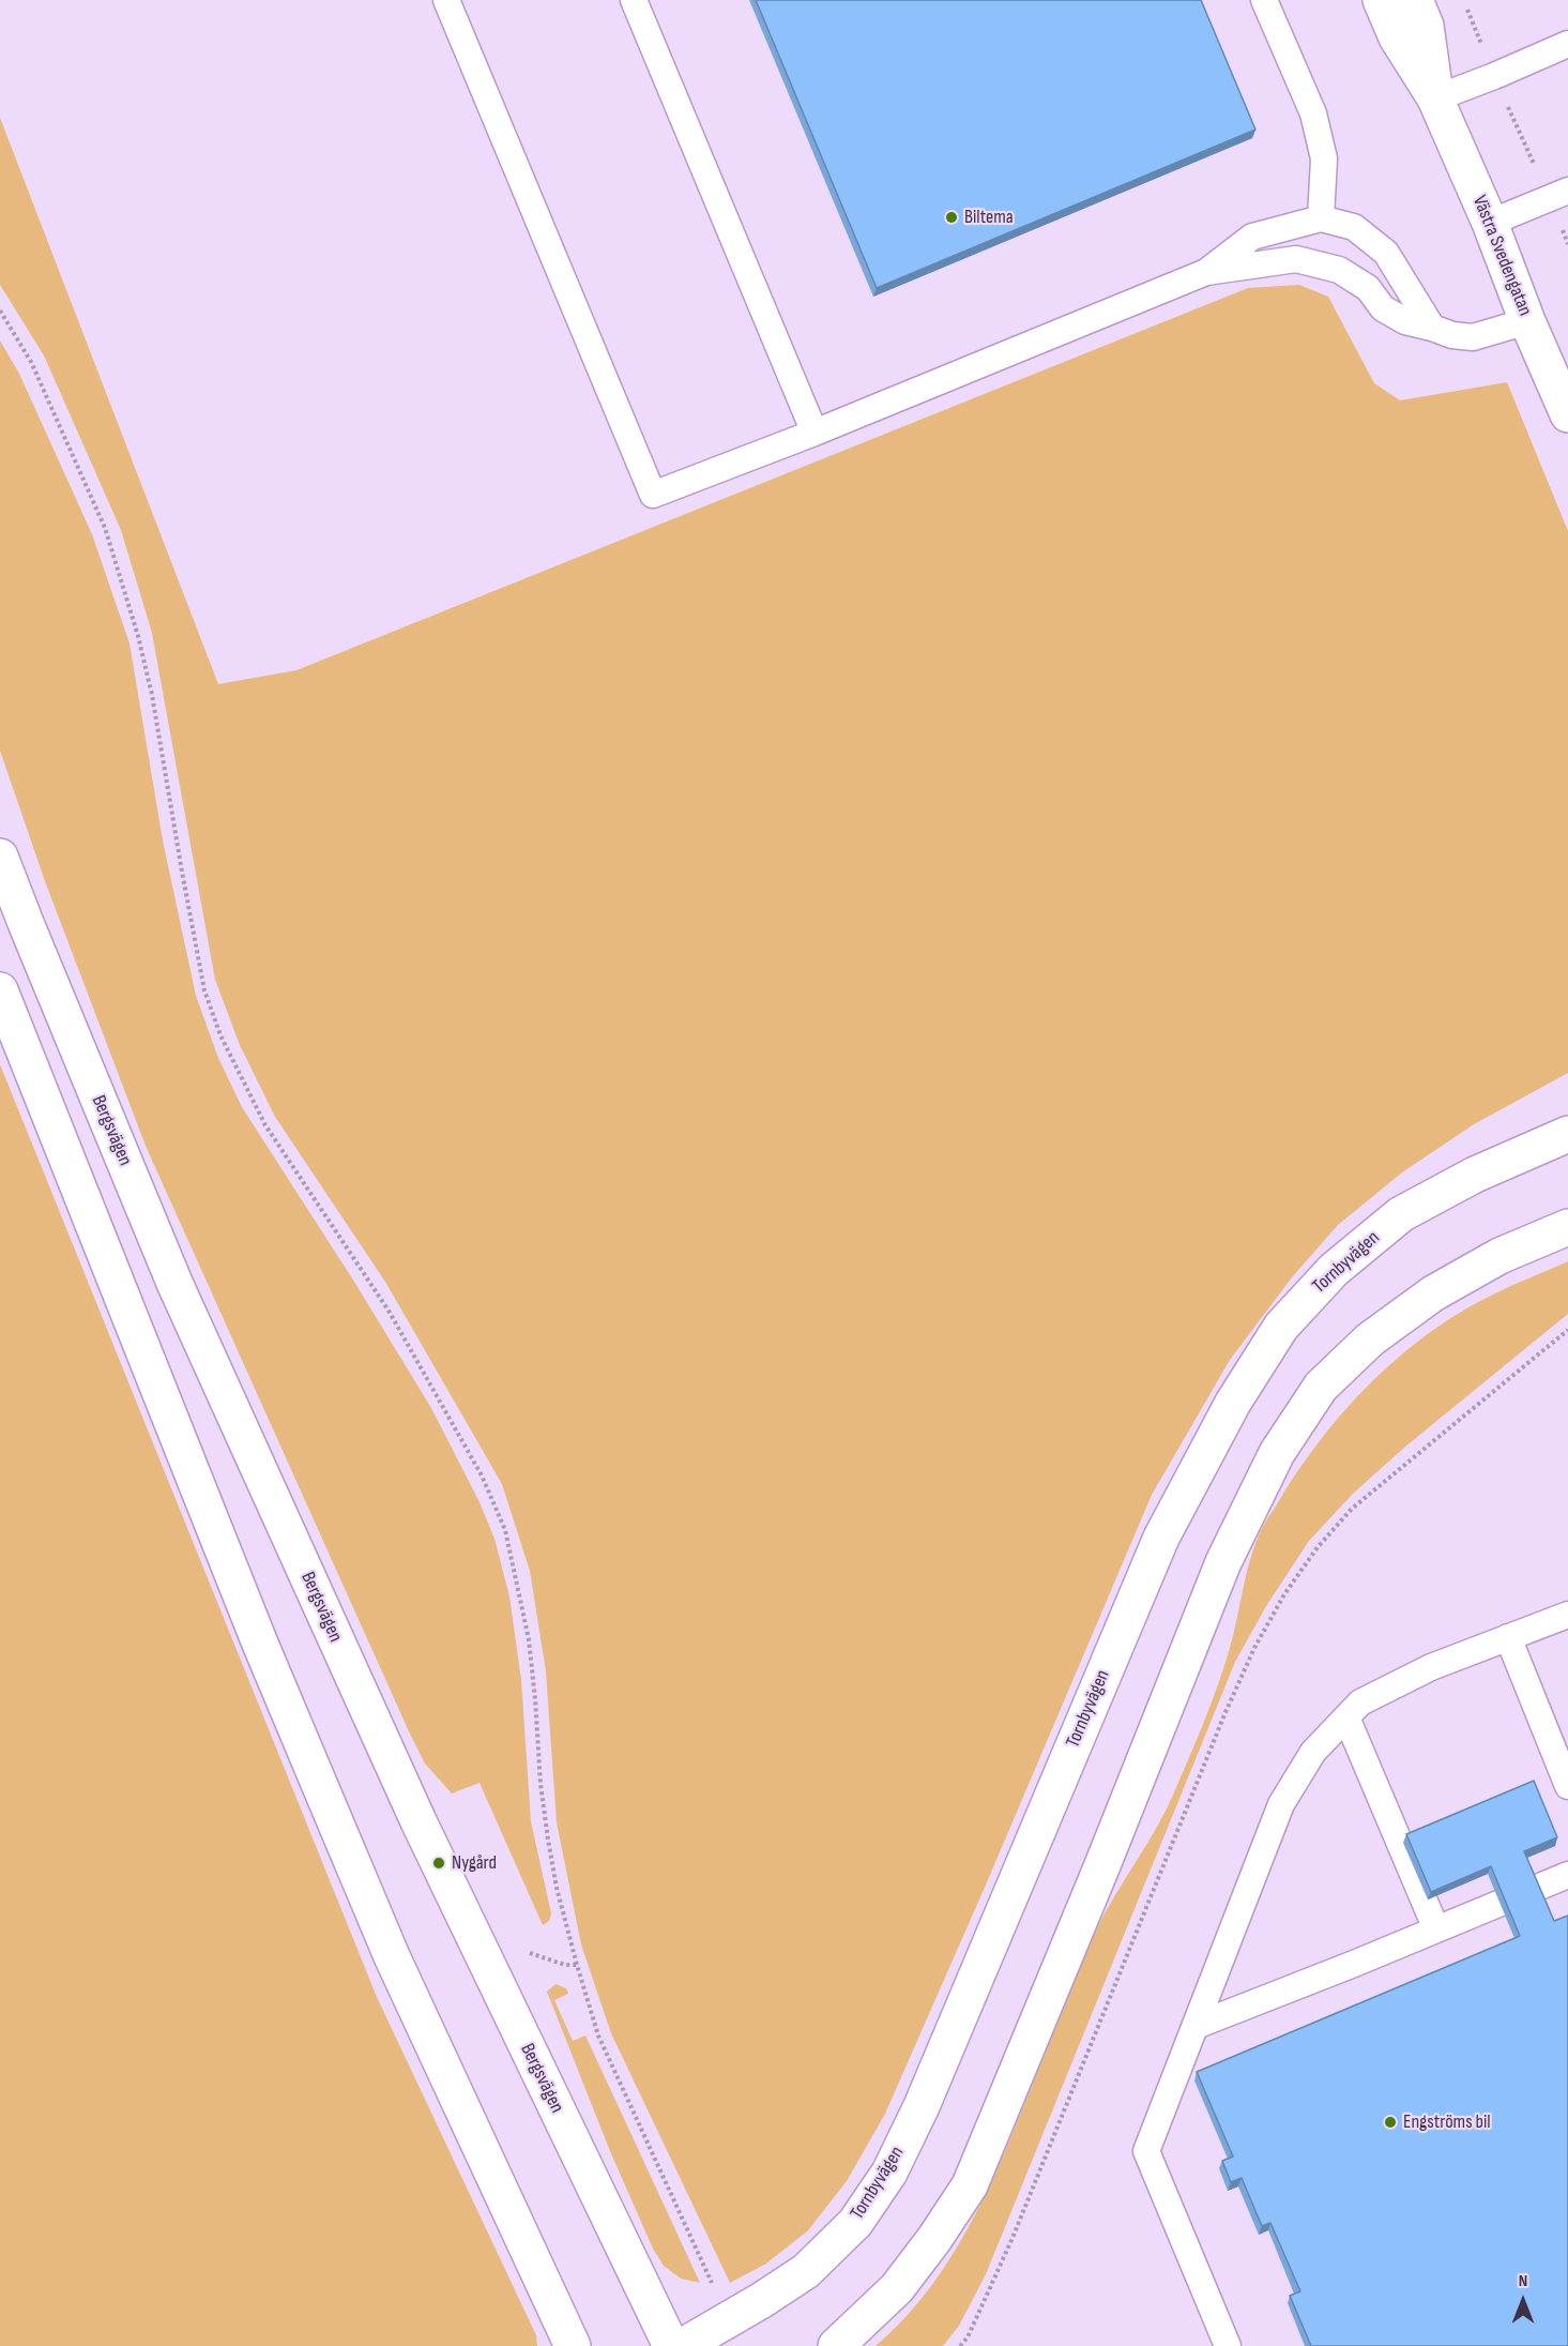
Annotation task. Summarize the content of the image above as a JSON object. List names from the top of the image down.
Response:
{
  "streets": {
    "main road": ["Västra Svedengatan", "Bergsvägen", "Tornbyvägen"]
  },
  "places": ["Biltema", "Nygård", "Engströms bil"],
  "north": "top"
}
